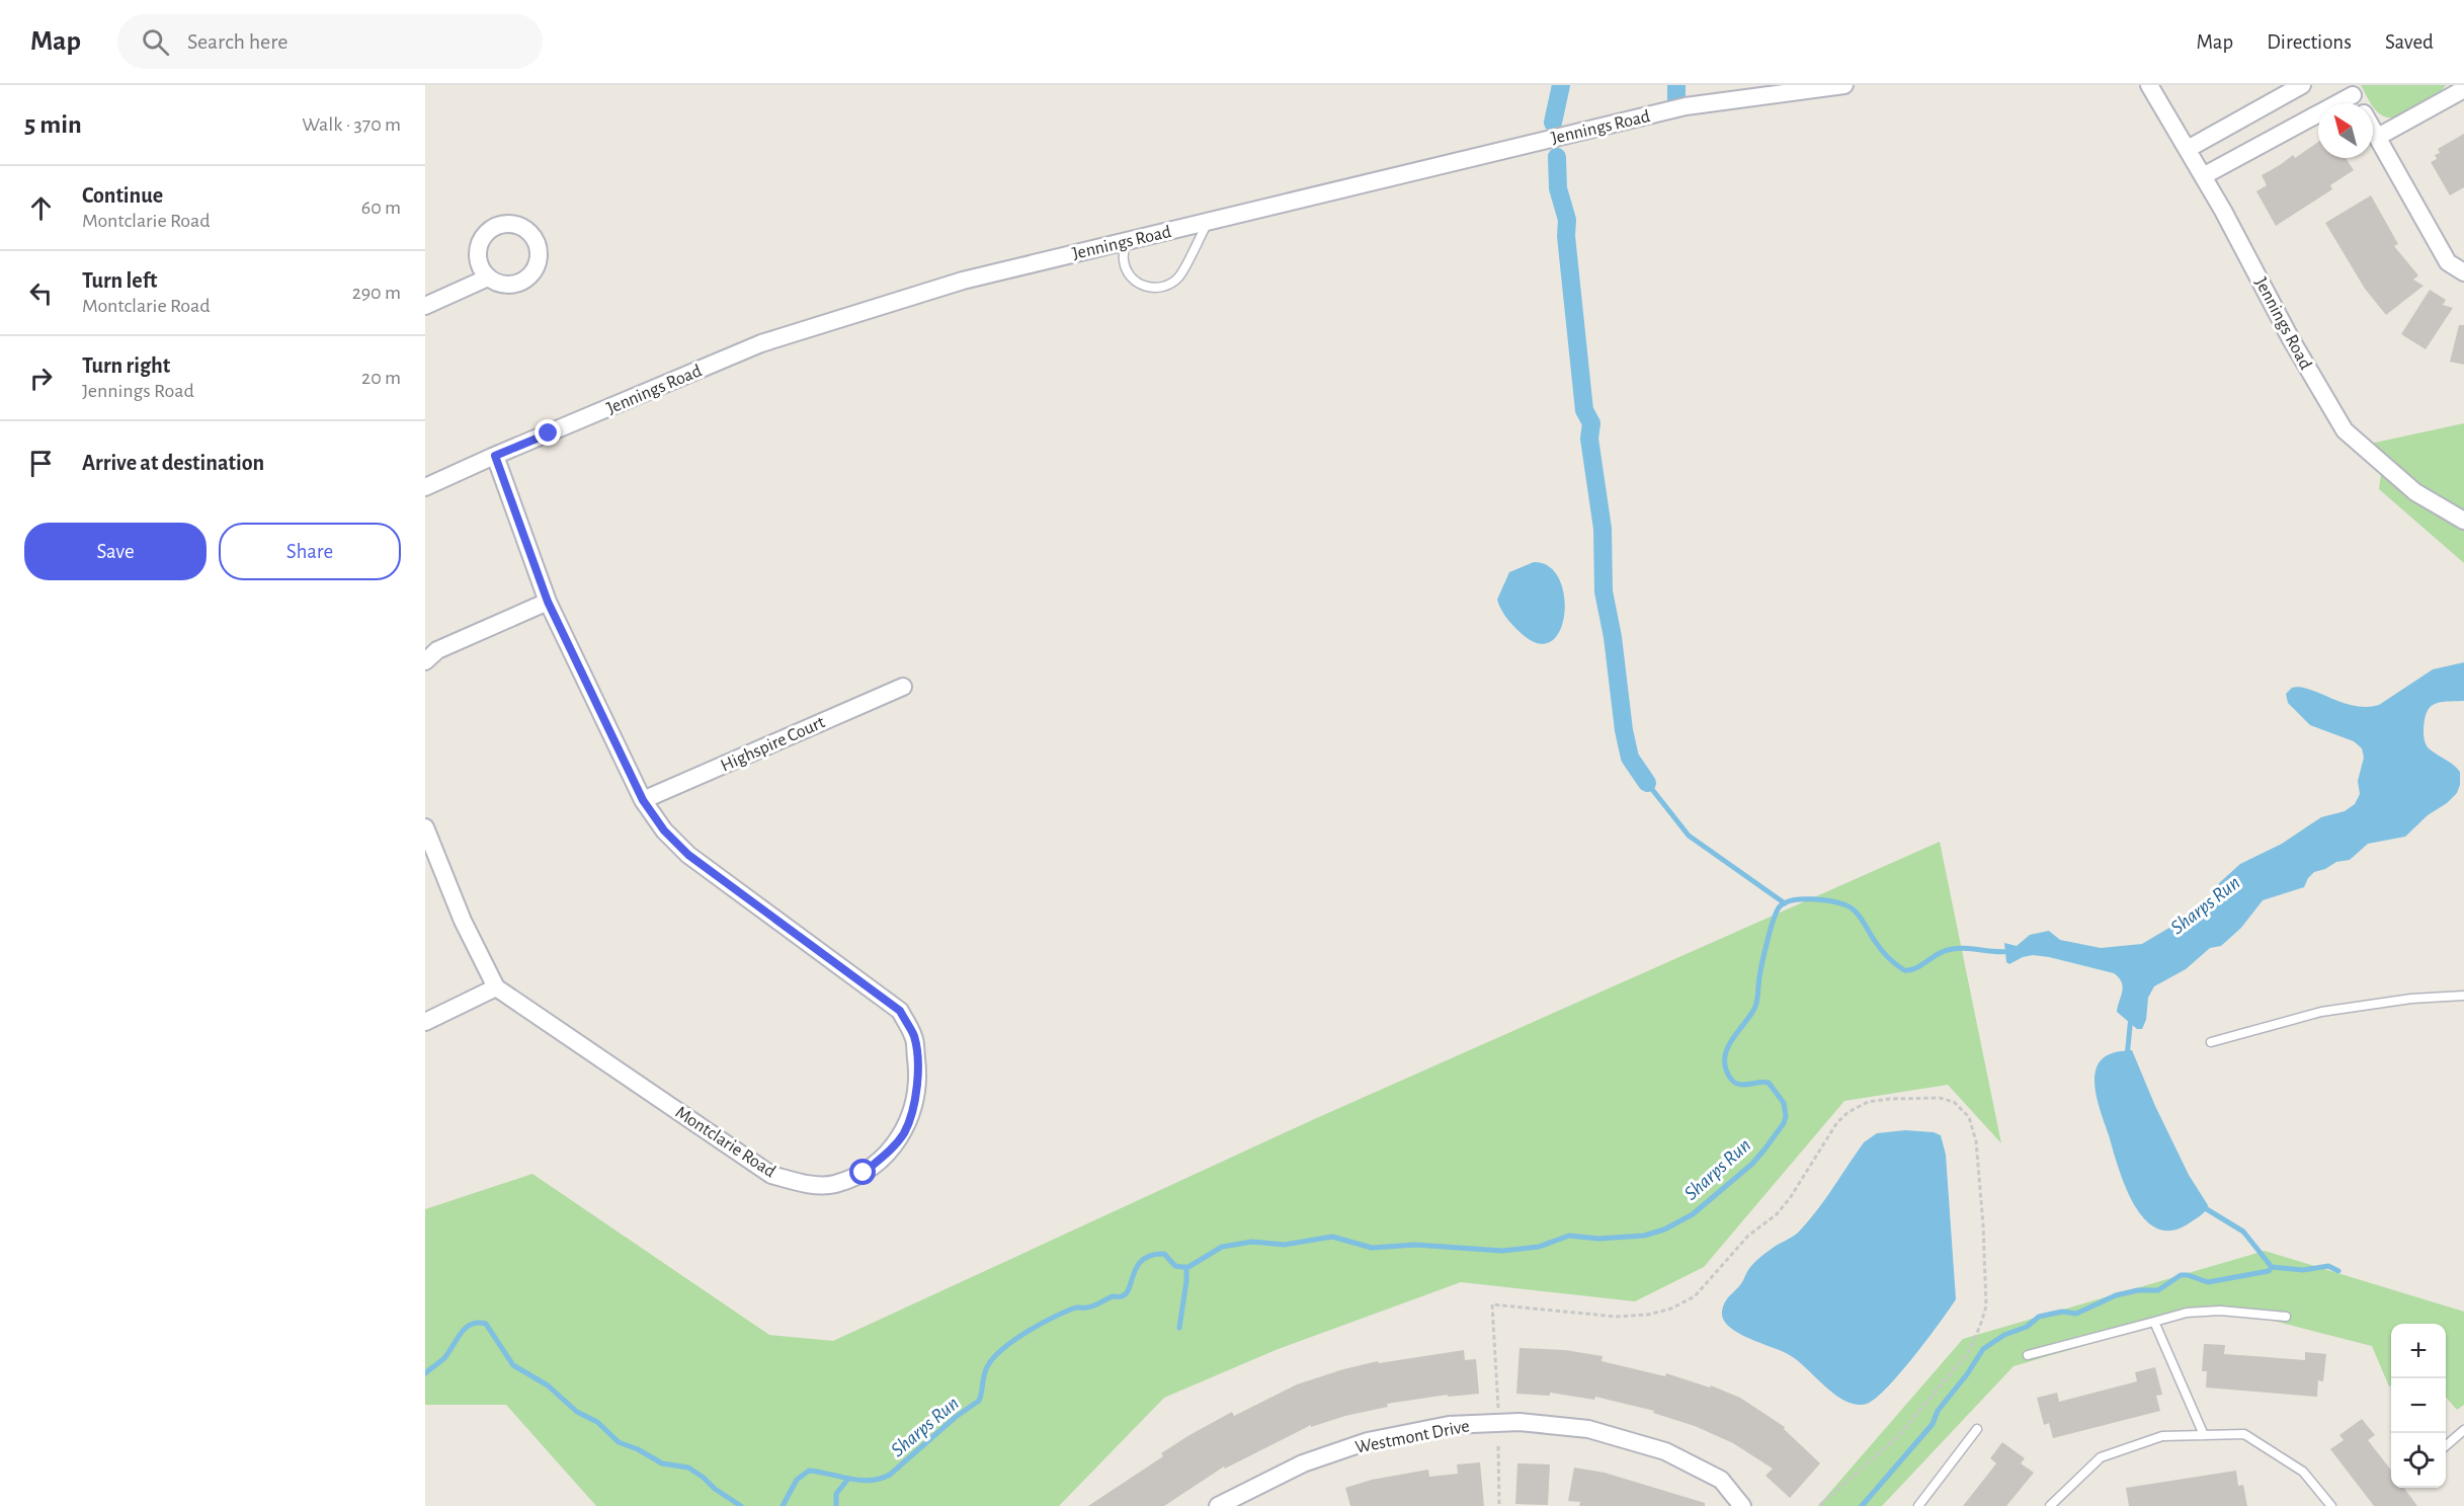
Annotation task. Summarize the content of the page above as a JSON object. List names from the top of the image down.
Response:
{
  "streets": {
    "street": [
      "Jennings Road",
      "Highspire Court",
      "Montclarie Road",
      "Westmont Drive"
    ]
  },
  "crossings": [
    ["Jennings Road", "Montclarie Road"],
    ["Highspire Court", "Montclarie Road"]
  ],
  "water": ["Sharps Run"],
  "north": "top left",
  "page": {
    "header": "Map",
    "search": "Search here",
    "nav": ["Map", "Directions", "Saved"],
    "heading": ["5 min", "Walk · 370 m"],
    "list": [
      ["Continue", "Montclarie Road", "60 m"],
      ["Turn left", "Montclarie Road", "290 m"],
      ["Turn right", "Jennings Road", "20 m"],
      "Arrive at destination"
    ],
    "buttons": ["Save", "Share"],
    "map_buttons": ["+", "−"]
  }
}
